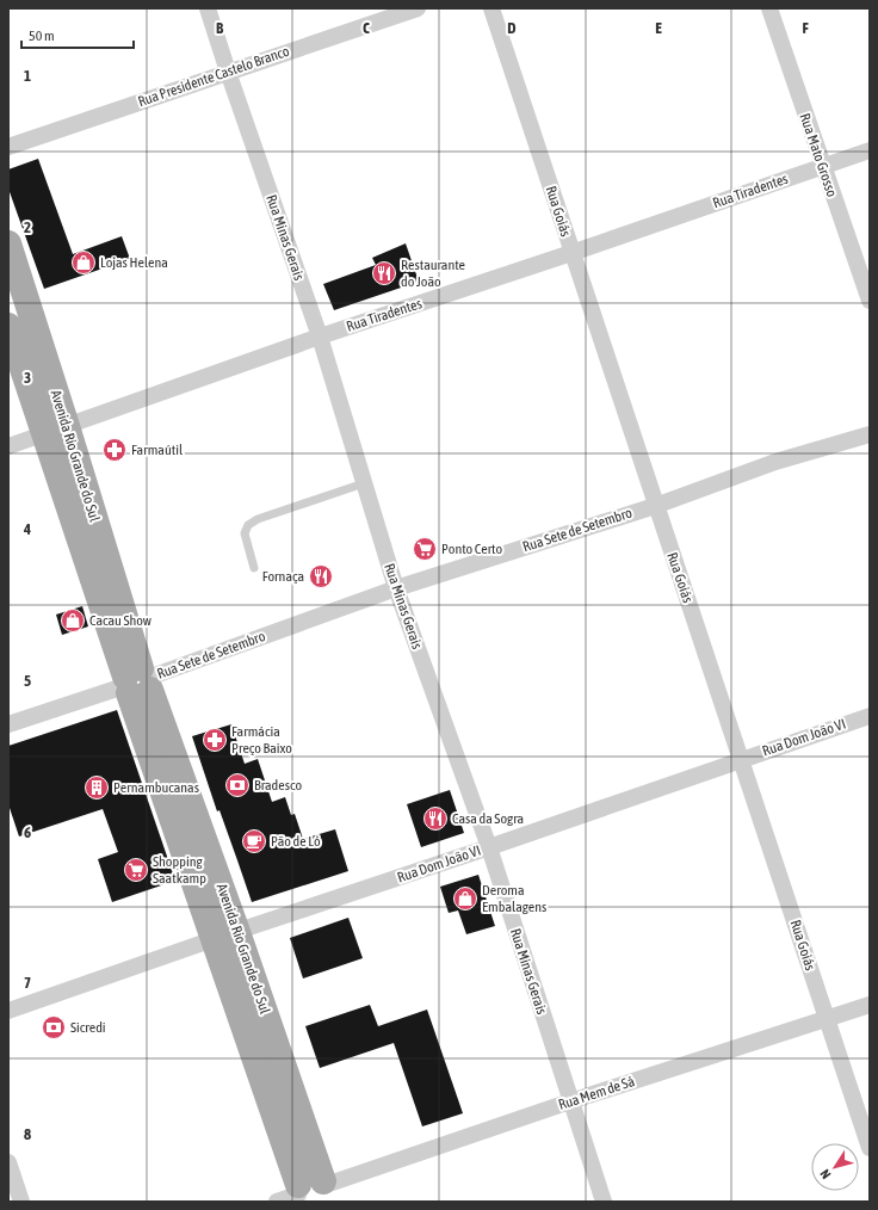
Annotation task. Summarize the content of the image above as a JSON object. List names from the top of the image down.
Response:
{
  "streets": {
    "main road": ["Avenida Rio Grande do Sul"],
    "street": [
      "Rua Presidente Castelo Branco",
      "Rua Mato Grosso",
      "Rua Tiradentes",
      "Rua Goiás",
      "Rua Minas Gerais",
      "Rua Sete de Setembro",
      "Rua Dom João VI",
      "Rua Mem de Sá"
    ]
  },
  "crossings": [
    ["Rua Presidente Castelo Branco", "Rua Minas Gerais"],
    ["Rua Mato Grosso", "Rua Tiradentes"],
    ["Rua Tiradentes", "Rua Goiás"],
    ["Rua Tiradentes", "Rua Minas Gerais"],
    ["Rua Tiradentes", "Avenida Rio Grande do Sul"],
    ["Rua Goiás", "Rua Sete de Setembro"],
    ["Rua Goiás", "Rua Dom João VI"],
    ["Rua Goiás", "Rua Mem de Sá"],
    ["Rua Minas Gerais", "Rua Sete de Setembro"],
    ["Rua Minas Gerais", "Rua Dom João VI"],
    ["Rua Minas Gerais", "Rua Mem de Sá"],
    ["Avenida Rio Grande do Sul", "Rua Sete de Setembro"],
    ["Avenida Rio Grande do Sul", "Rua Dom João VI"],
    ["Avenida Rio Grande do Sul", "Rua Mem de Sá"]
  ],
  "places": {
    "shop": ["Lojas Helena", "Cacau Show", "Deroma Embalagens"],
    "restaurant": ["Restaurante do João", "Fornaça", "Casa da Sogra"],
    "pharmacy": ["Farmaútil", "Farmácia Preço Baixo"],
    "supermarket": ["Ponto Certo", "Shopping Saatkamp"],
    "bank": ["Bradesco", "Sicredi"],
    "building": ["Pernambucanas"],
    "cafe": ["Pão de Ló"]
  },
  "scale_bar": "50 m",
  "north": "bottom left",
  "grid": {
    "columns": [
      "B",
      "C",
      "D",
      "E",
      "F"
    ],
    "rows": [
      "1",
      "2",
      "3",
      "4",
      "5",
      "6",
      "7",
      "8"
    ]
  }
}
